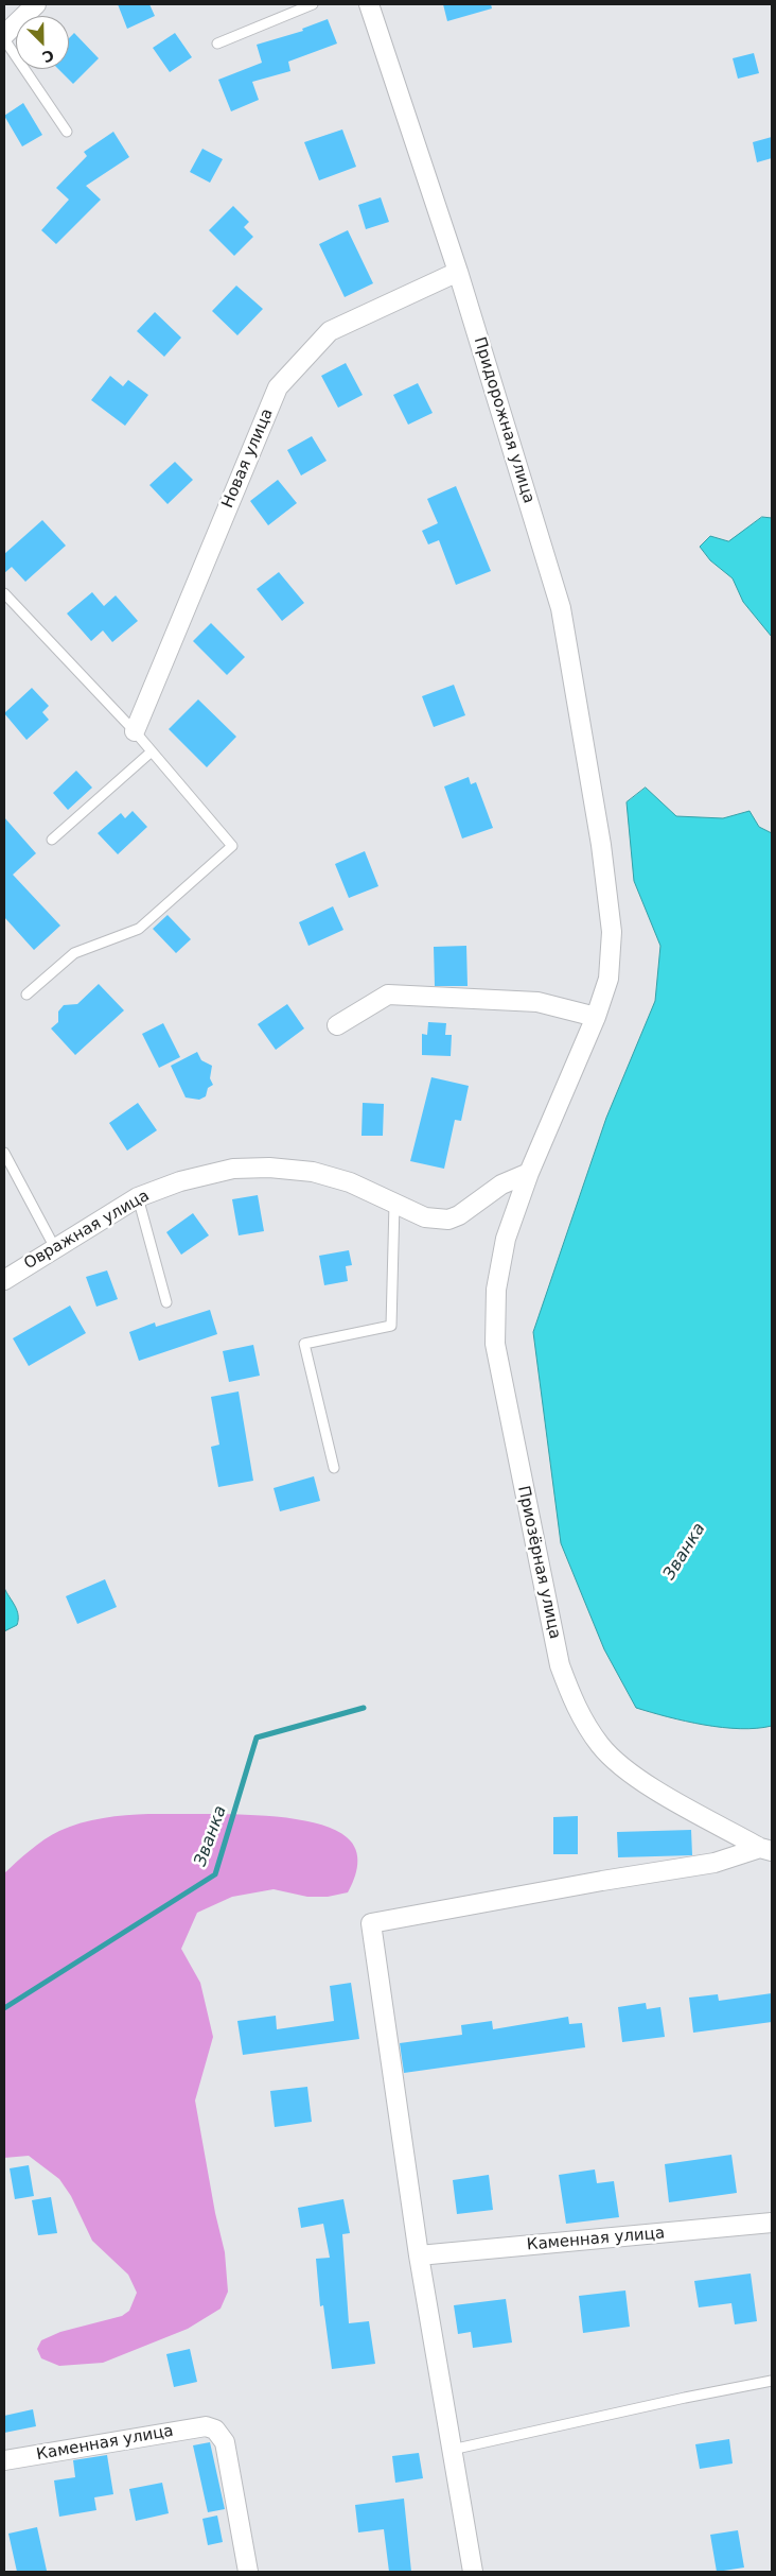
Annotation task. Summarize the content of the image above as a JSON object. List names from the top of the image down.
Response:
{
  "streets": {
    "street": [
      "Придорожная улица",
      "Новая улица",
      "Овражная улица",
      "Приозёрная улица",
      "Каменная улица"
    ]
  },
  "crossings": [
    ["Придорожная улица", "Новая улица"],
    ["Придорожная улица", "Приозёрная улица"],
    ["Овражная улица", "Приозёрная улица"]
  ],
  "water": ["Званка"],
  "north": "bottom right"
}
